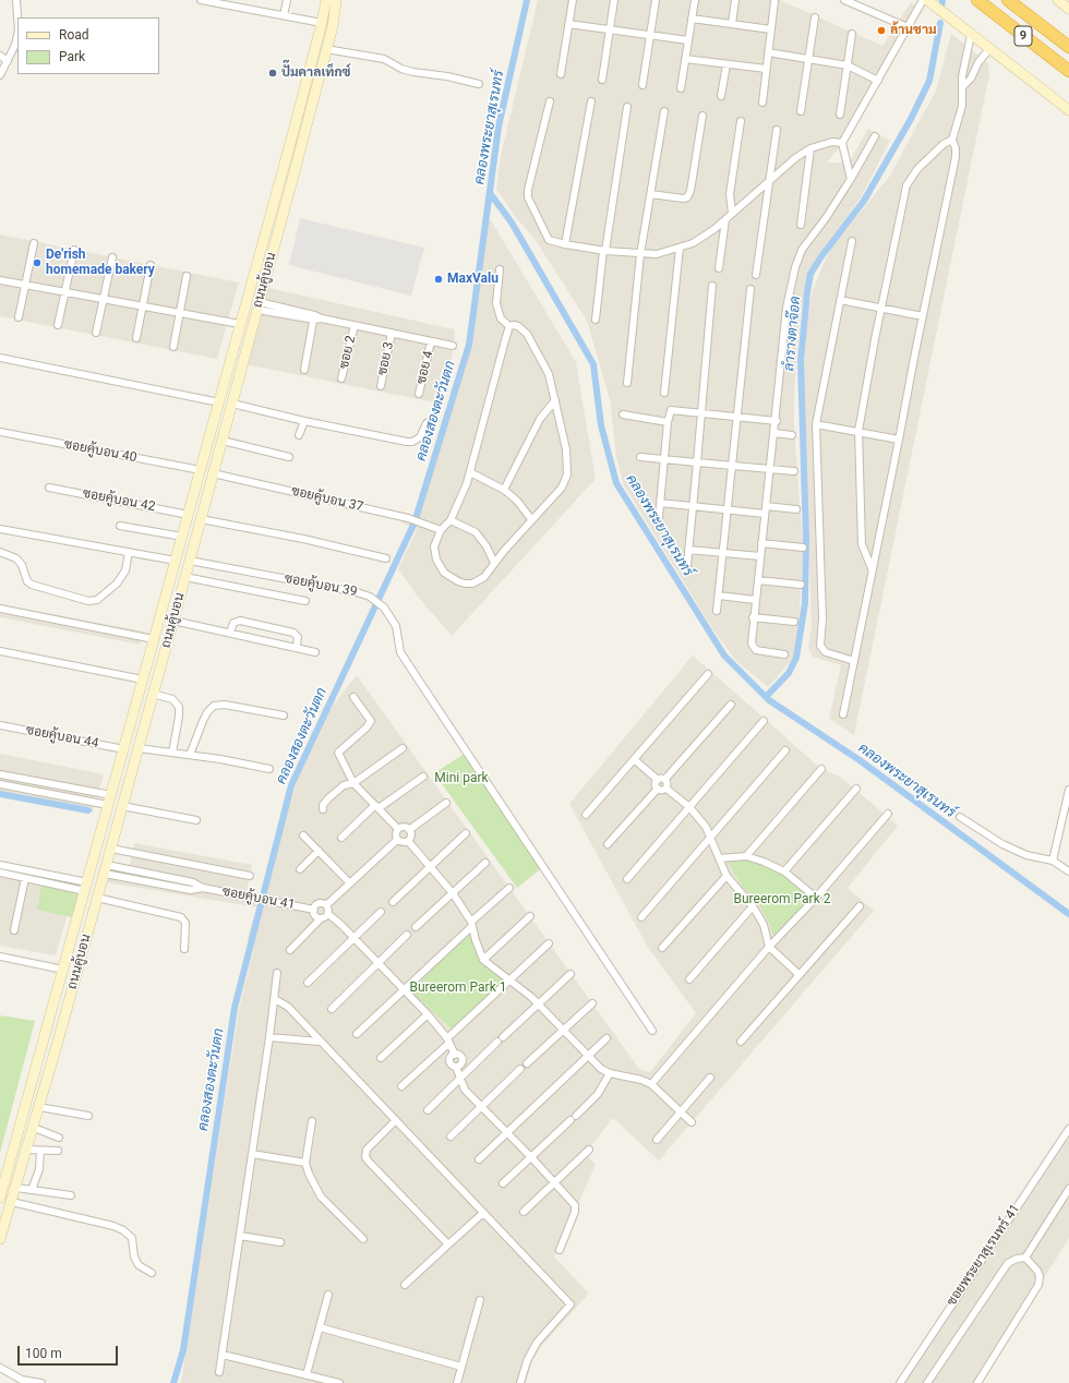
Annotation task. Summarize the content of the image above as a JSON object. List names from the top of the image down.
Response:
{
  "streets": {
    "highway": ["9"],
    "main road": ["ถนนคู้บอน"],
    "street": [
      "ซอย 2",
      "ซอย 3",
      "ซอย 4",
      "ซอยคู้บอน 40",
      "ซอยคู้บอน 37",
      "ซอยคู้บอน 42",
      "ซอยคู้บอน 39",
      "ซอยคู้บอน 44",
      "ซอยคู้บอน 41",
      "ซอยพระยาสุเรนทร์ 41"
    ]
  },
  "crossings": [
    ["ถนนคู้บอน", "ซอยคู้บอน 40"],
    ["ถนนคู้บอน", "ซอยคู้บอน 37"],
    ["ถนนคู้บอน", "ซอยคู้บอน 42"],
    ["ถนนคู้บอน", "ซอยคู้บอน 39"],
    ["ถนนคู้บอน", "ซอยคู้บอน 44"],
    ["ถนนคู้บอน", "ซอยคู้บอน 41"]
  ],
  "water": ["คลองพระยาสุเรนทร์", "ลำรางตาจ๊อด", "คลองสองตะวันตก"],
  "parks": ["Mini park", "Bureerom Park 2", "Bureerom Park 1"],
  "places": [
    "ล้านชาม",
    "ปั๊มคาลเท็กซ์",
    "De'rish homemade bakery",
    "MaxValu"
  ],
  "legend": ["Road", "Park"],
  "scale_bar": "100 m"
}
